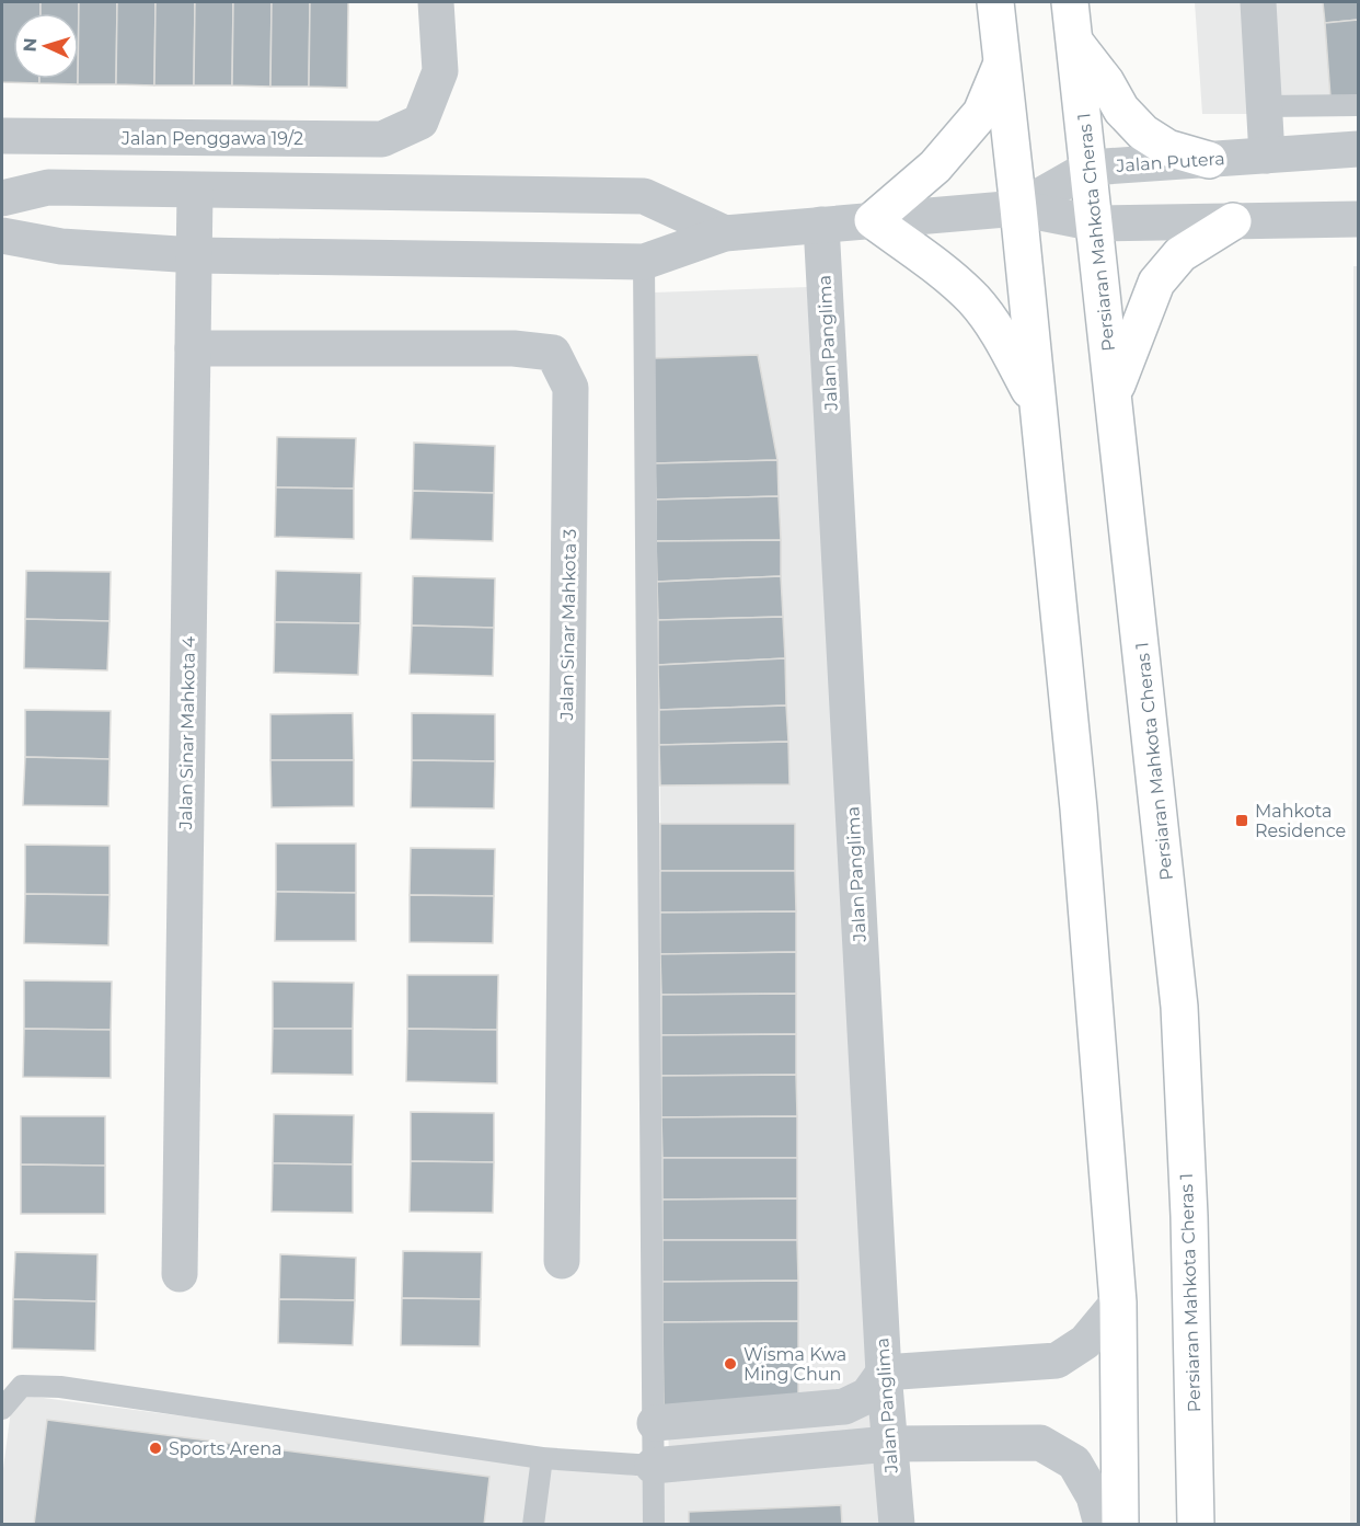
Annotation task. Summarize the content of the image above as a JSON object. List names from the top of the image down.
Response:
{
  "streets": {
    "main road": ["Persiaran Mahkota Cheras 1"],
    "street": [
      "Jalan Penggawa 19/2",
      "Jalan Putera",
      "Jalan Panglima",
      "Jalan Sinar Mahkota 3",
      "Jalan Sinar Mahkota 4"
    ]
  },
  "crossings": [
    ["Jalan Putera", "Persiaran Mahkota Cheras 1"],
    ["Jalan Sinar Mahkota 3", "Jalan Sinar Mahkota 4"]
  ],
  "places": {
    "transit": ["Mahkota Residence"],
    "other": ["Wisma Kwa Ming Chun", "Sports Arena"]
  },
  "north": "left"
}
